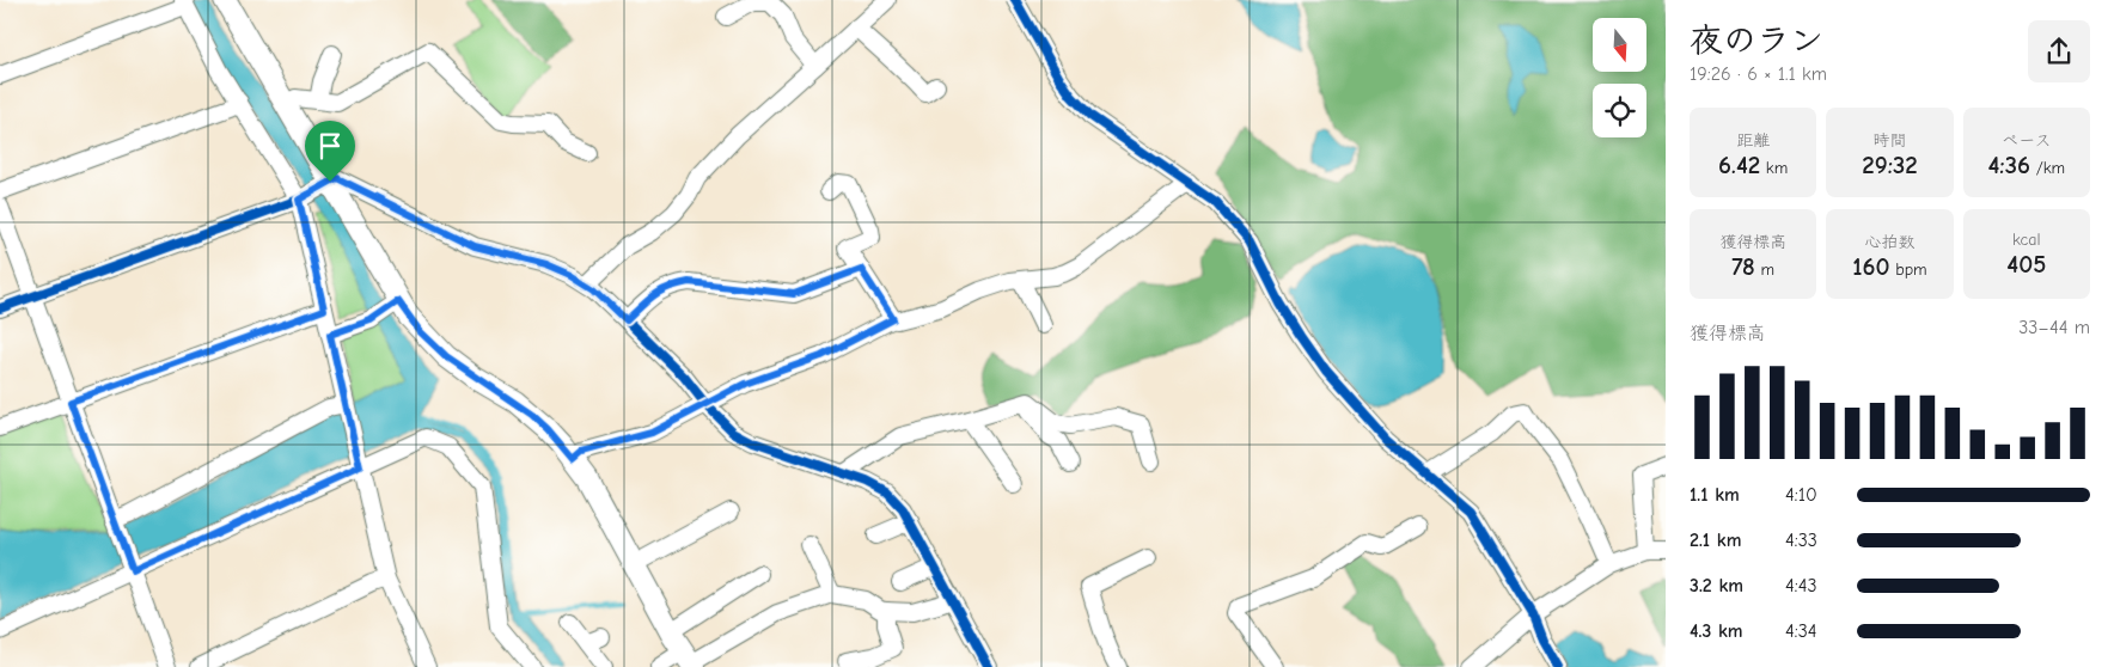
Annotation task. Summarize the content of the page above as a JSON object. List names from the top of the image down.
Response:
{
  "north": "bottom",
  "page": {
    "heading": ["夜のラン", "19:26 · 6 × 1.1 km"],
    "stats": [
      ["距離", "6.42 km"],
      ["時間", "29:32"],
      ["ペース", "4:36 /km"],
      ["獲得標高", "78 m"],
      ["心拍数", "160 bpm"],
      ["kcal", "405"]
    ],
    "chart": ["獲得標高", "33–44 m"],
    "list": [
      {
        "name": "1.1 km",
        "note": "4:10"
      },
      {
        "name": "2.1 km",
        "note": "4:33"
      },
      {
        "name": "3.2 km",
        "note": "4:43"
      },
      {
        "name": "4.3 km",
        "note": "4:34"
      }
    ]
  }
}
